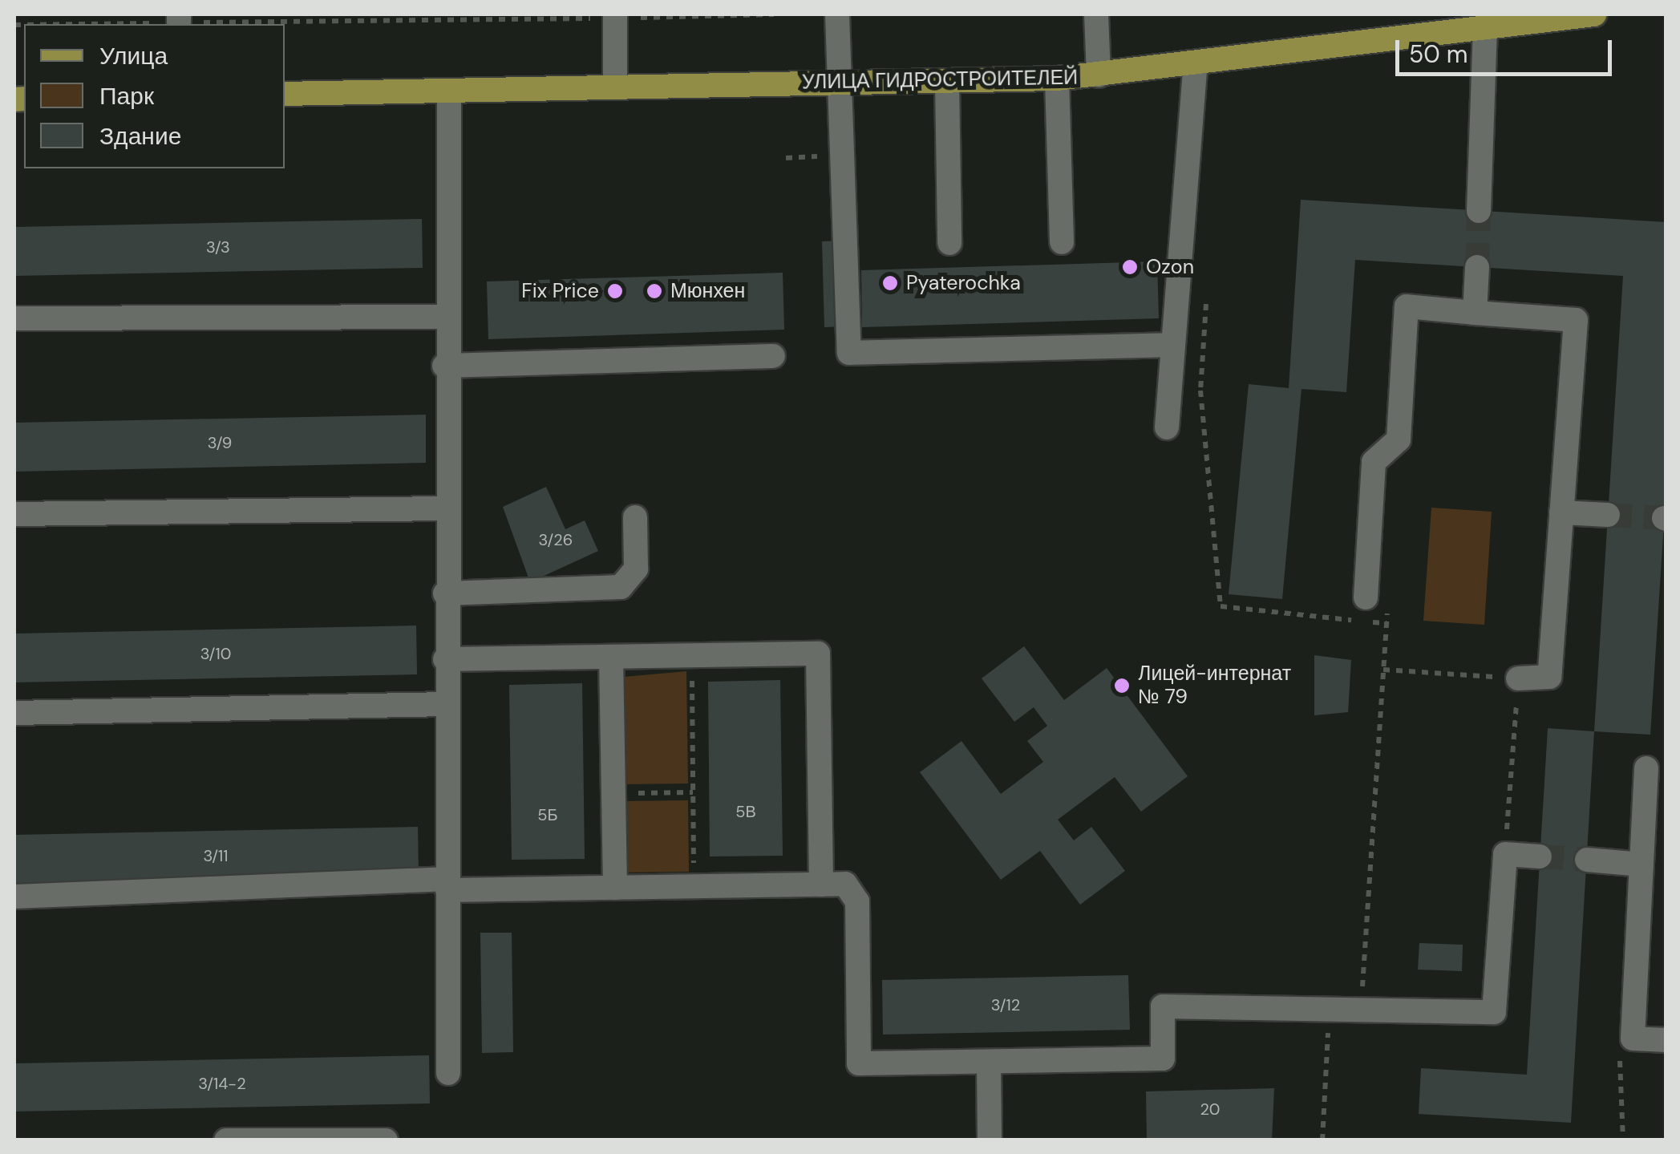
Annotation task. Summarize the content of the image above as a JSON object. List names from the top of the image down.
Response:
{
  "streets": {
    "main road": ["УЛИЦА ГИДРОСТРОИТЕЛЕЙ"]
  },
  "places": [
    "Ozon",
    "Pyaterochka",
    "Fix Price",
    "Мюнхен",
    "Лицей-интернат № 79"
  ],
  "house_numbers": [
    "3/3",
    "3/9",
    "3/26",
    "3/10",
    "5В",
    "5Б",
    "3/11",
    "3/12",
    "3/14-2",
    "20"
  ],
  "legend": ["Улица", "Парк", "Здание"],
  "scale_bar": "50 m"
}
